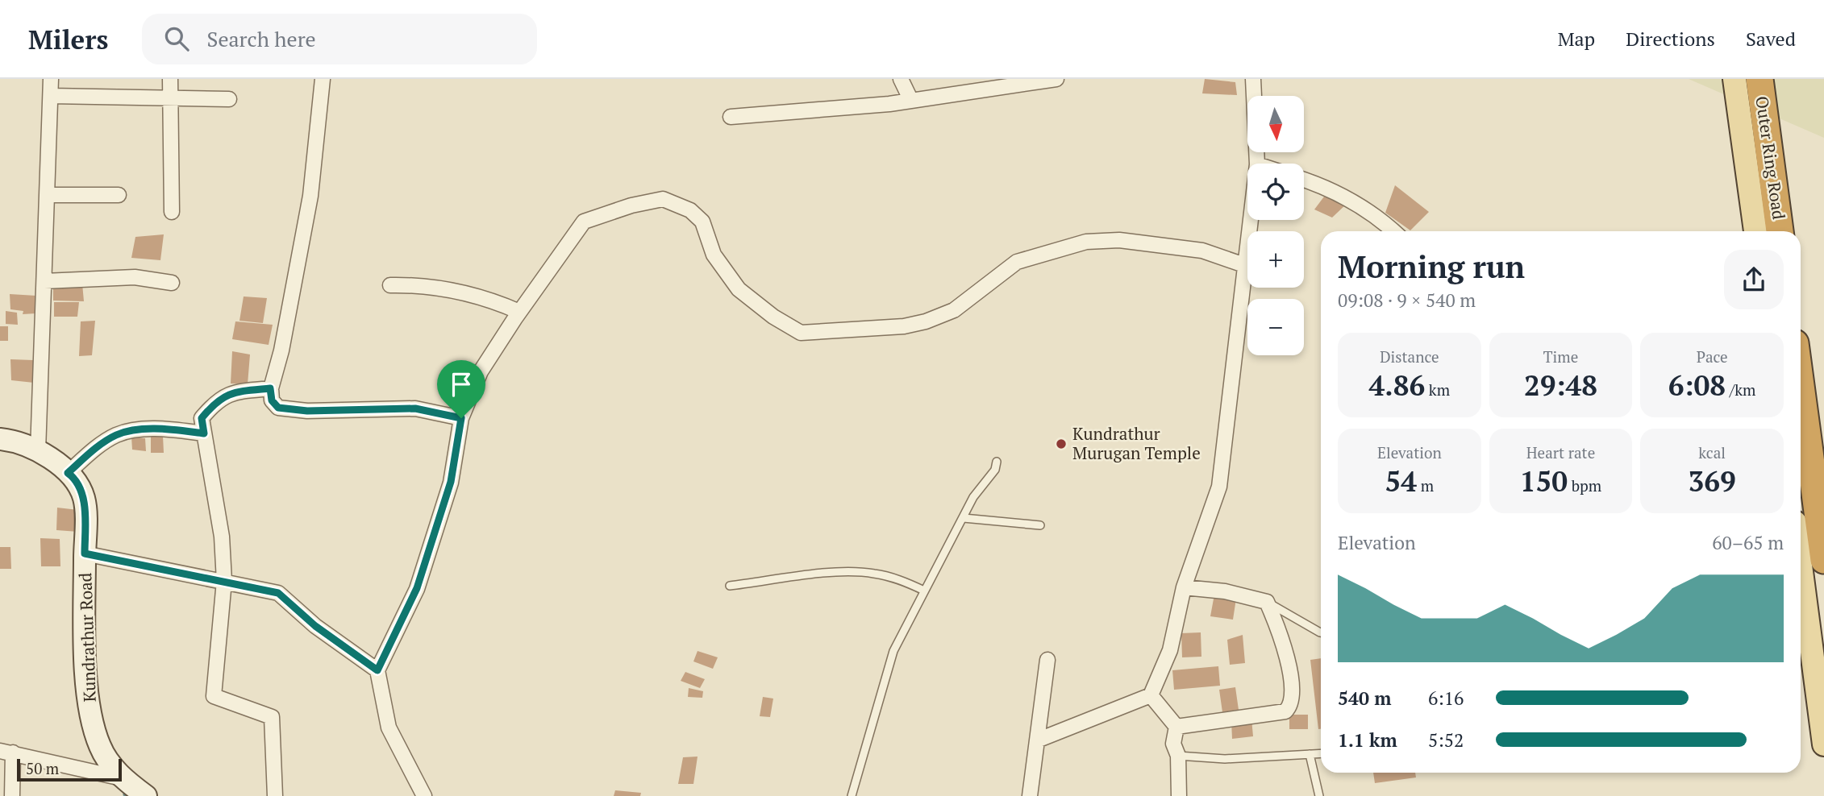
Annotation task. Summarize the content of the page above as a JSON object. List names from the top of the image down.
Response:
{
  "streets": {
    "highway": ["Outer Ring Road"],
    "street": ["Kundrathur Road"]
  },
  "places": ["Kundrathur Murugan Temple"],
  "scale_bar": "50 m",
  "north": "bottom",
  "page": {
    "header": "Milers",
    "search": "Search here",
    "nav": ["Map", "Directions", "Saved"],
    "map_buttons": ["+", "−"],
    "heading": ["Morning run", "09:08 · 9 × 540 m"],
    "stats": [
      ["Distance", "4.86 km"],
      ["Time", "29:48"],
      ["Pace", "6:08 /km"],
      ["Elevation", "54 m"],
      ["Heart rate", "150 bpm"],
      ["kcal", "369"]
    ],
    "chart": ["Elevation", "60–65 m"],
    "list": [
      {
        "name": "540 m",
        "note": "6:16"
      },
      {
        "name": "1.1 km",
        "note": "5:52"
      }
    ],
    "scale": "50 m"
  }
}
